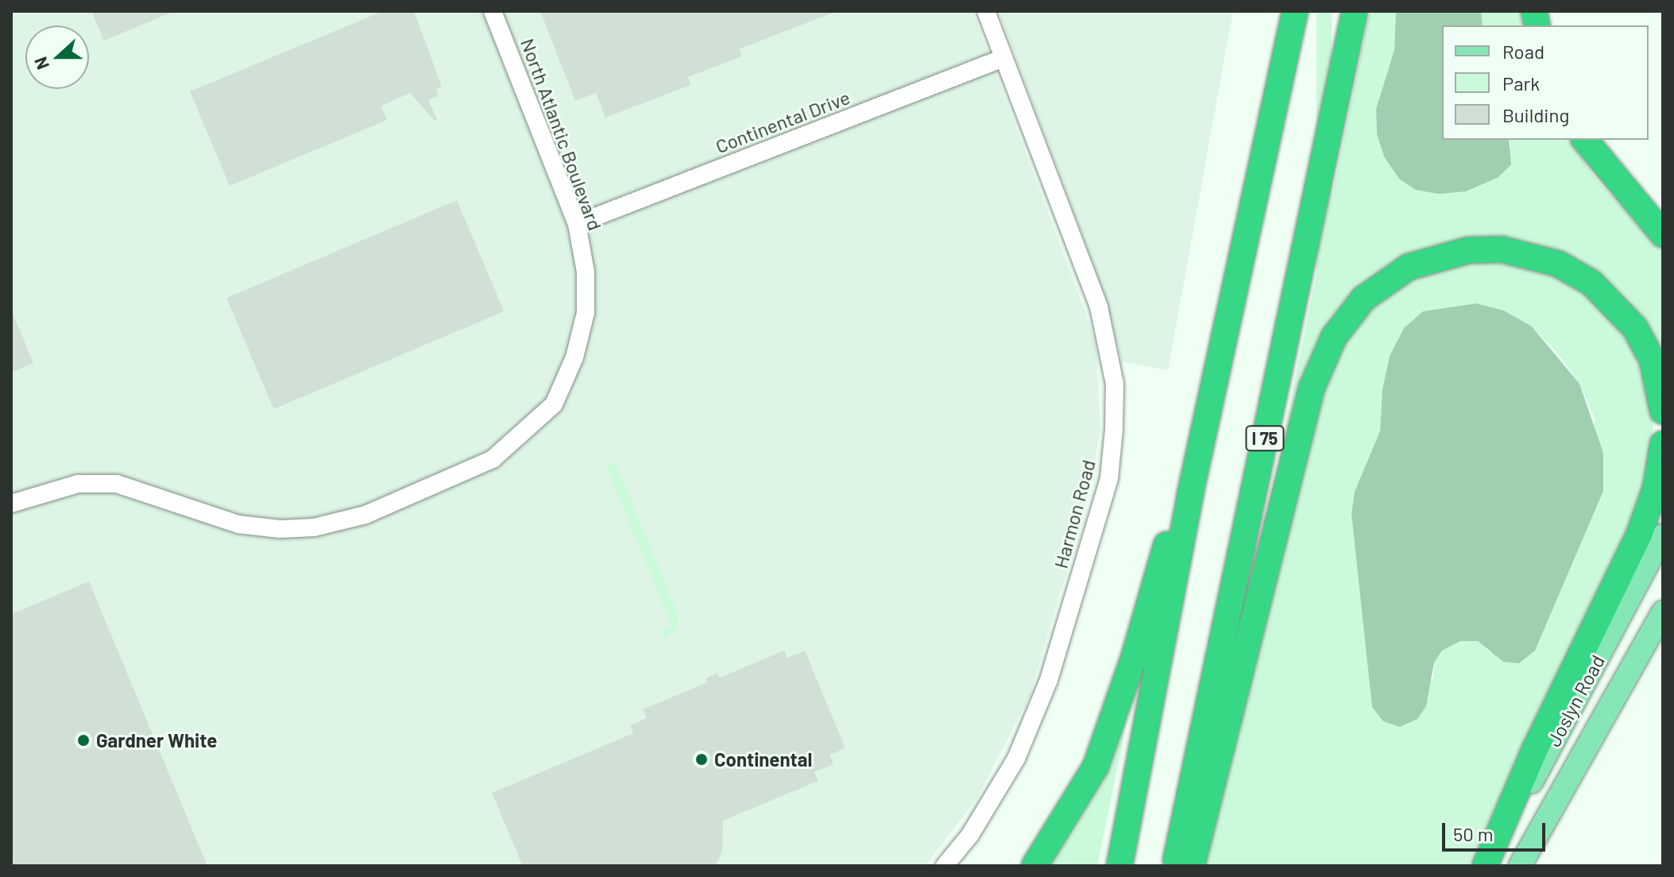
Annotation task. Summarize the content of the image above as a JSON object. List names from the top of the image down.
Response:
{
  "streets": {
    "highway": ["I 75"],
    "main road": ["Joslyn Road"],
    "street": ["Continental Drive", "North Atlantic Boulevard", "Harmon Road"]
  },
  "crossings": [
    ["Continental Drive", "North Atlantic Boulevard"],
    ["Continental Drive", "Harmon Road"]
  ],
  "places": ["Gardner White", "Continental"],
  "legend": ["Road", "Park", "Building"],
  "scale_bar": "50 m",
  "north": "left"
}
